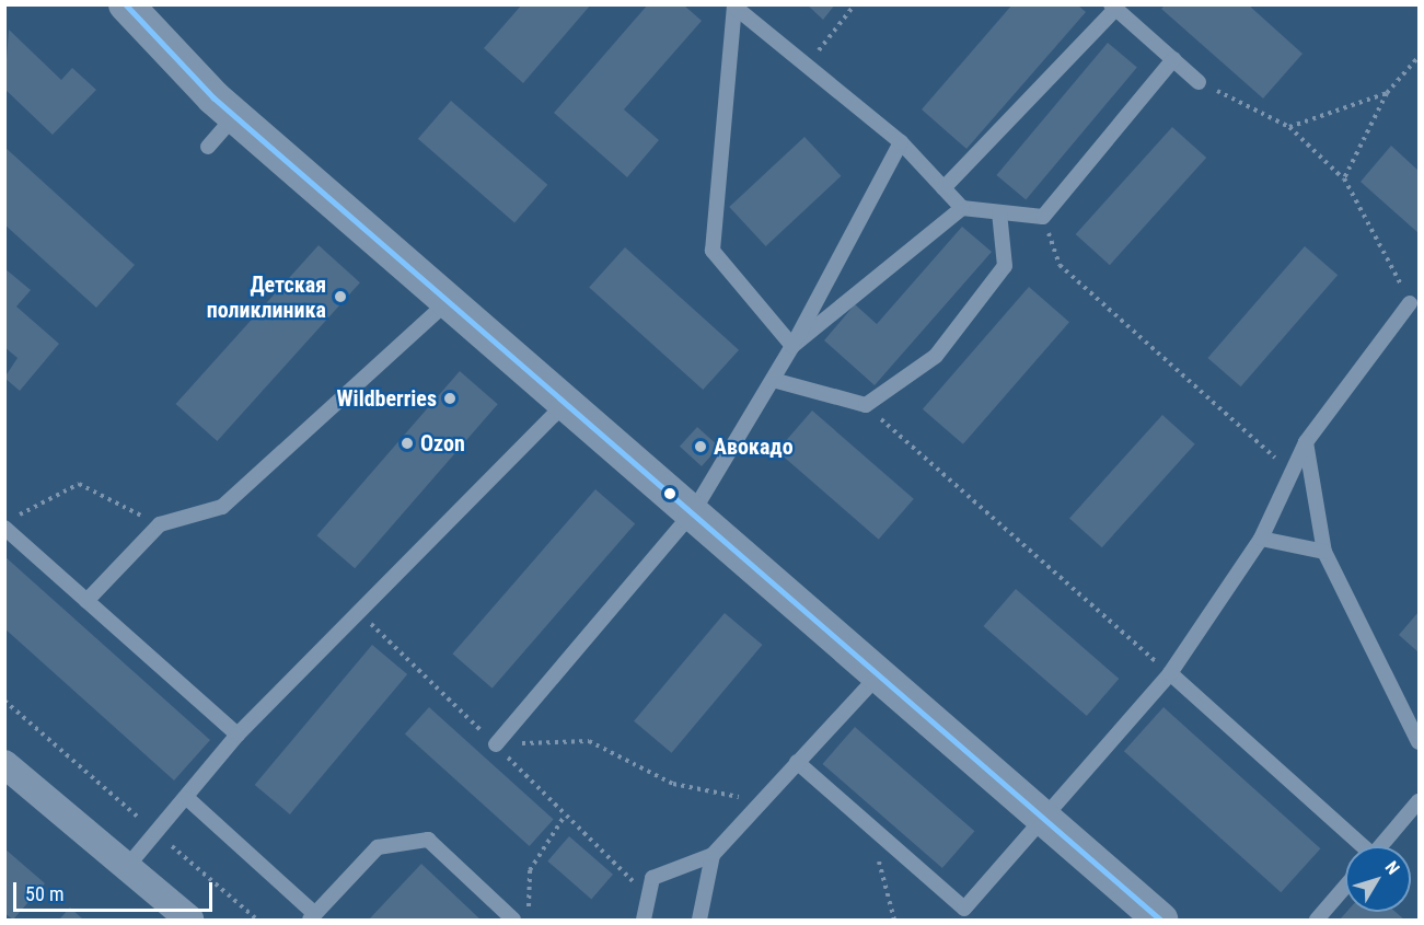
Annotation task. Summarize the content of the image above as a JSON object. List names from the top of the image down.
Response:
{
  "places": [
    "Детская поликлиника",
    "Wildberries",
    "Ozon",
    "Авокадо"
  ],
  "scale_bar": "50 m",
  "north": "top right"
}
